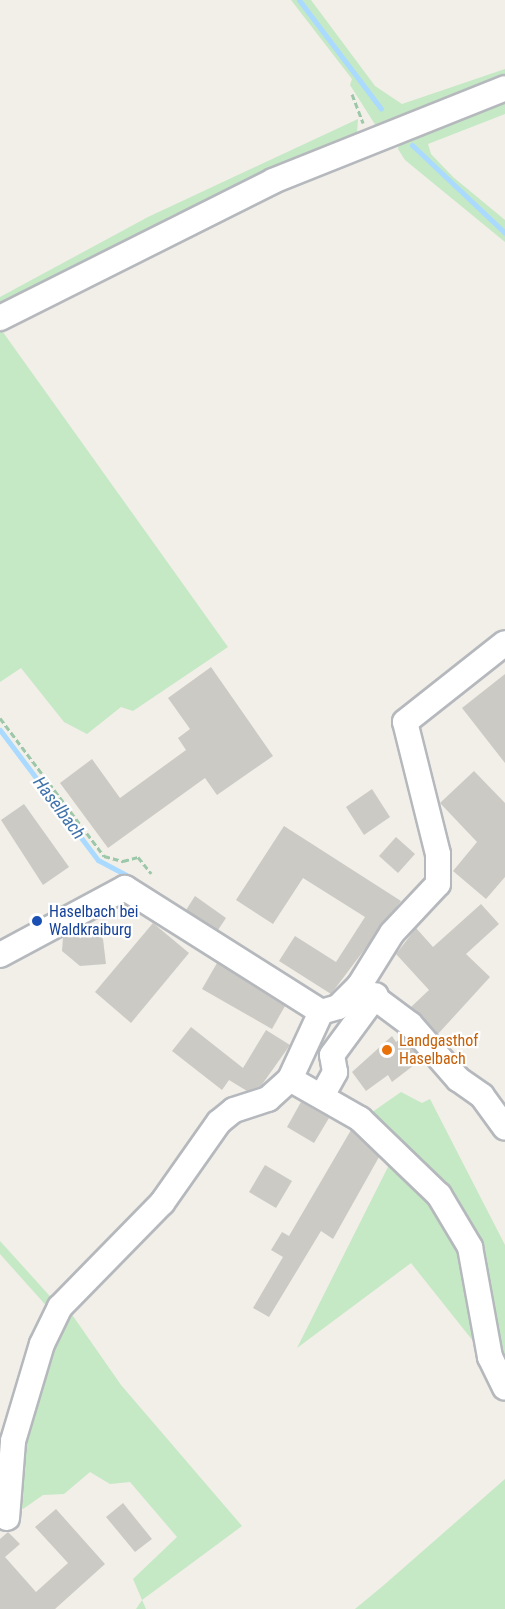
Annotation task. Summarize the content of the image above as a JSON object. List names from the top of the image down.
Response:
{
  "water": ["Haselbach"],
  "places": ["Haselbach bei Waldkraiburg", "Landgasthof Haselbach"]
}
